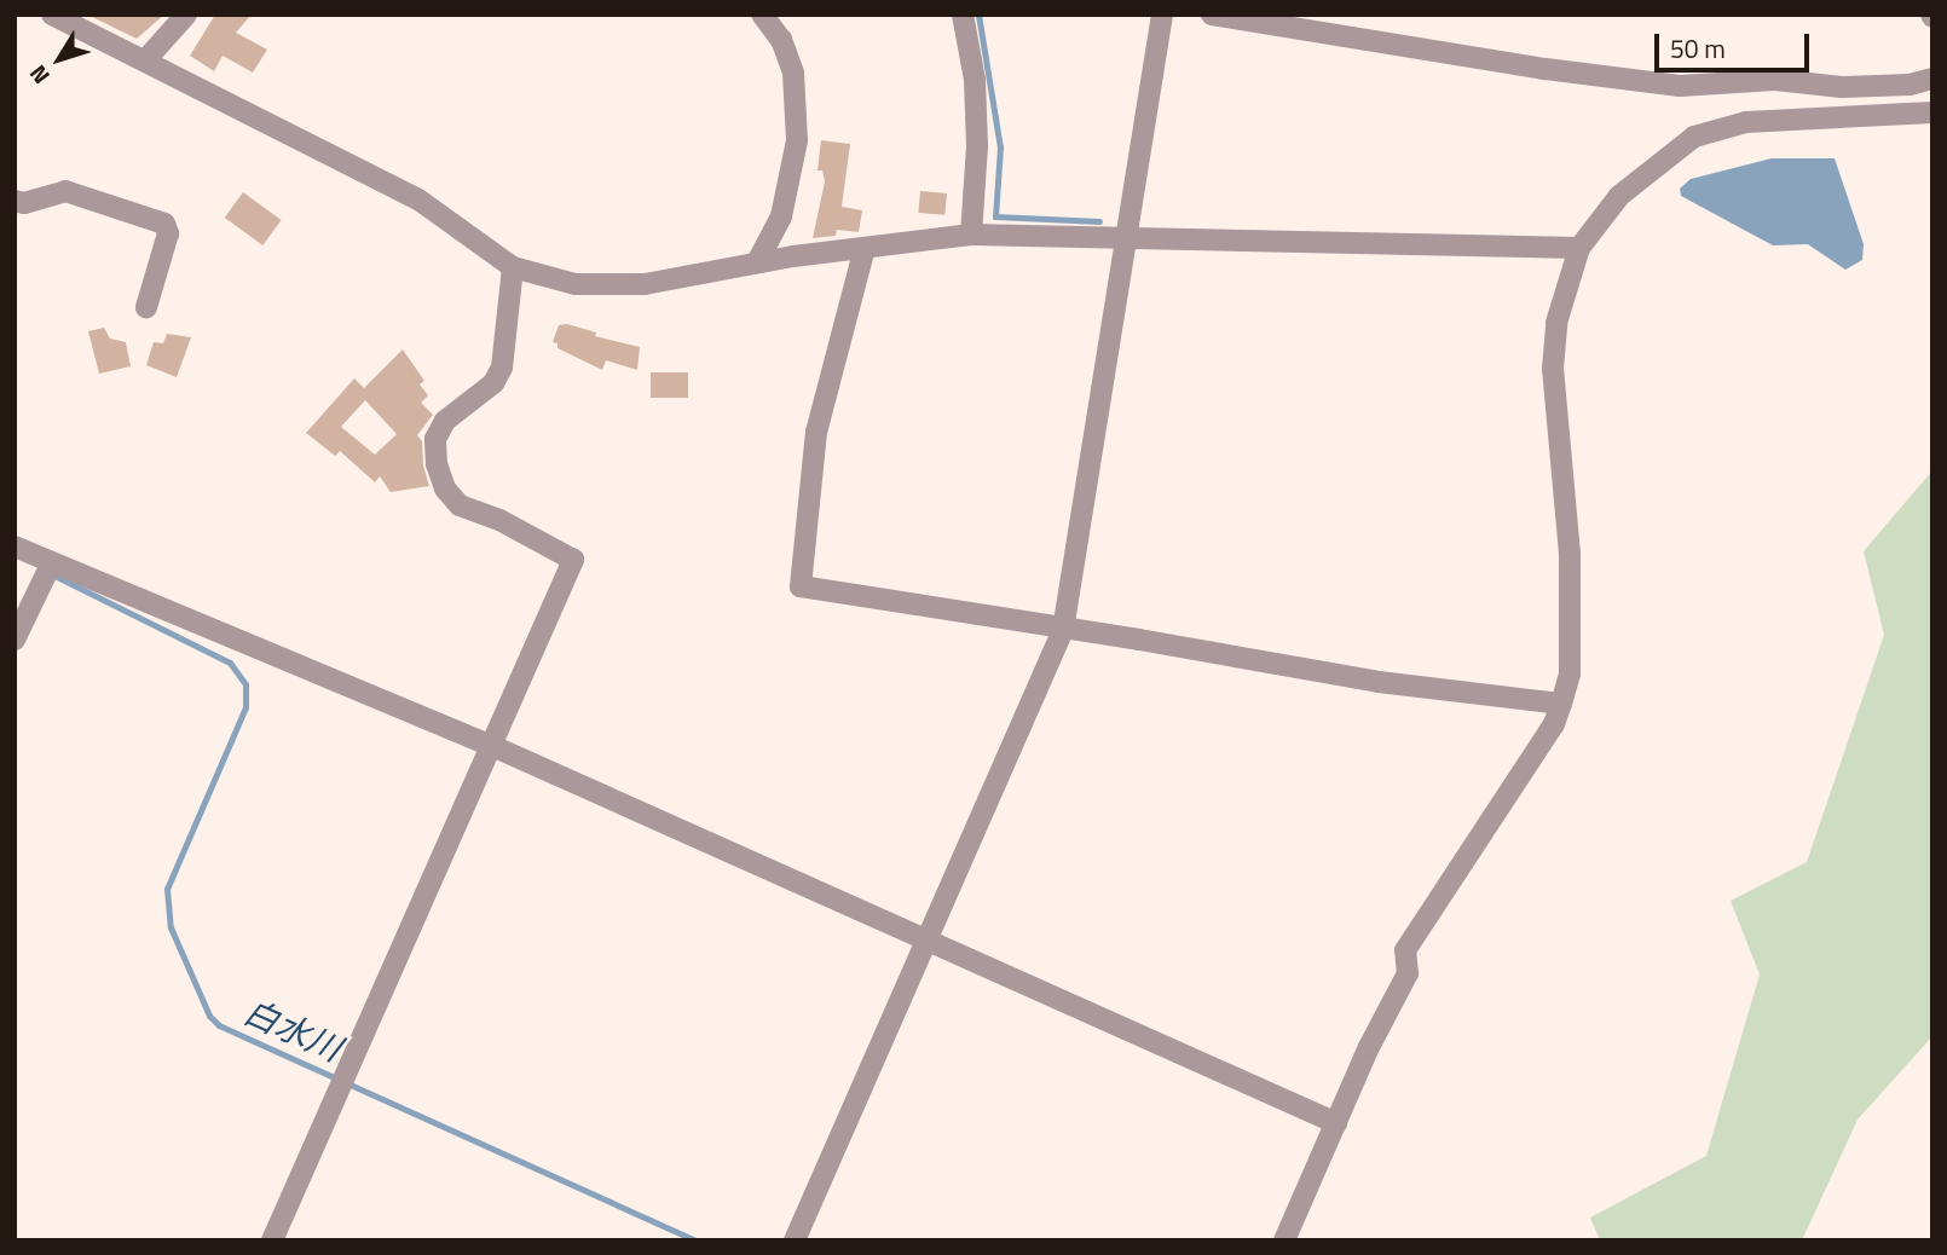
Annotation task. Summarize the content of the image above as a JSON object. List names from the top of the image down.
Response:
{
  "water": ["白水川"],
  "scale_bar": "50 m",
  "north": "bottom left"
}
